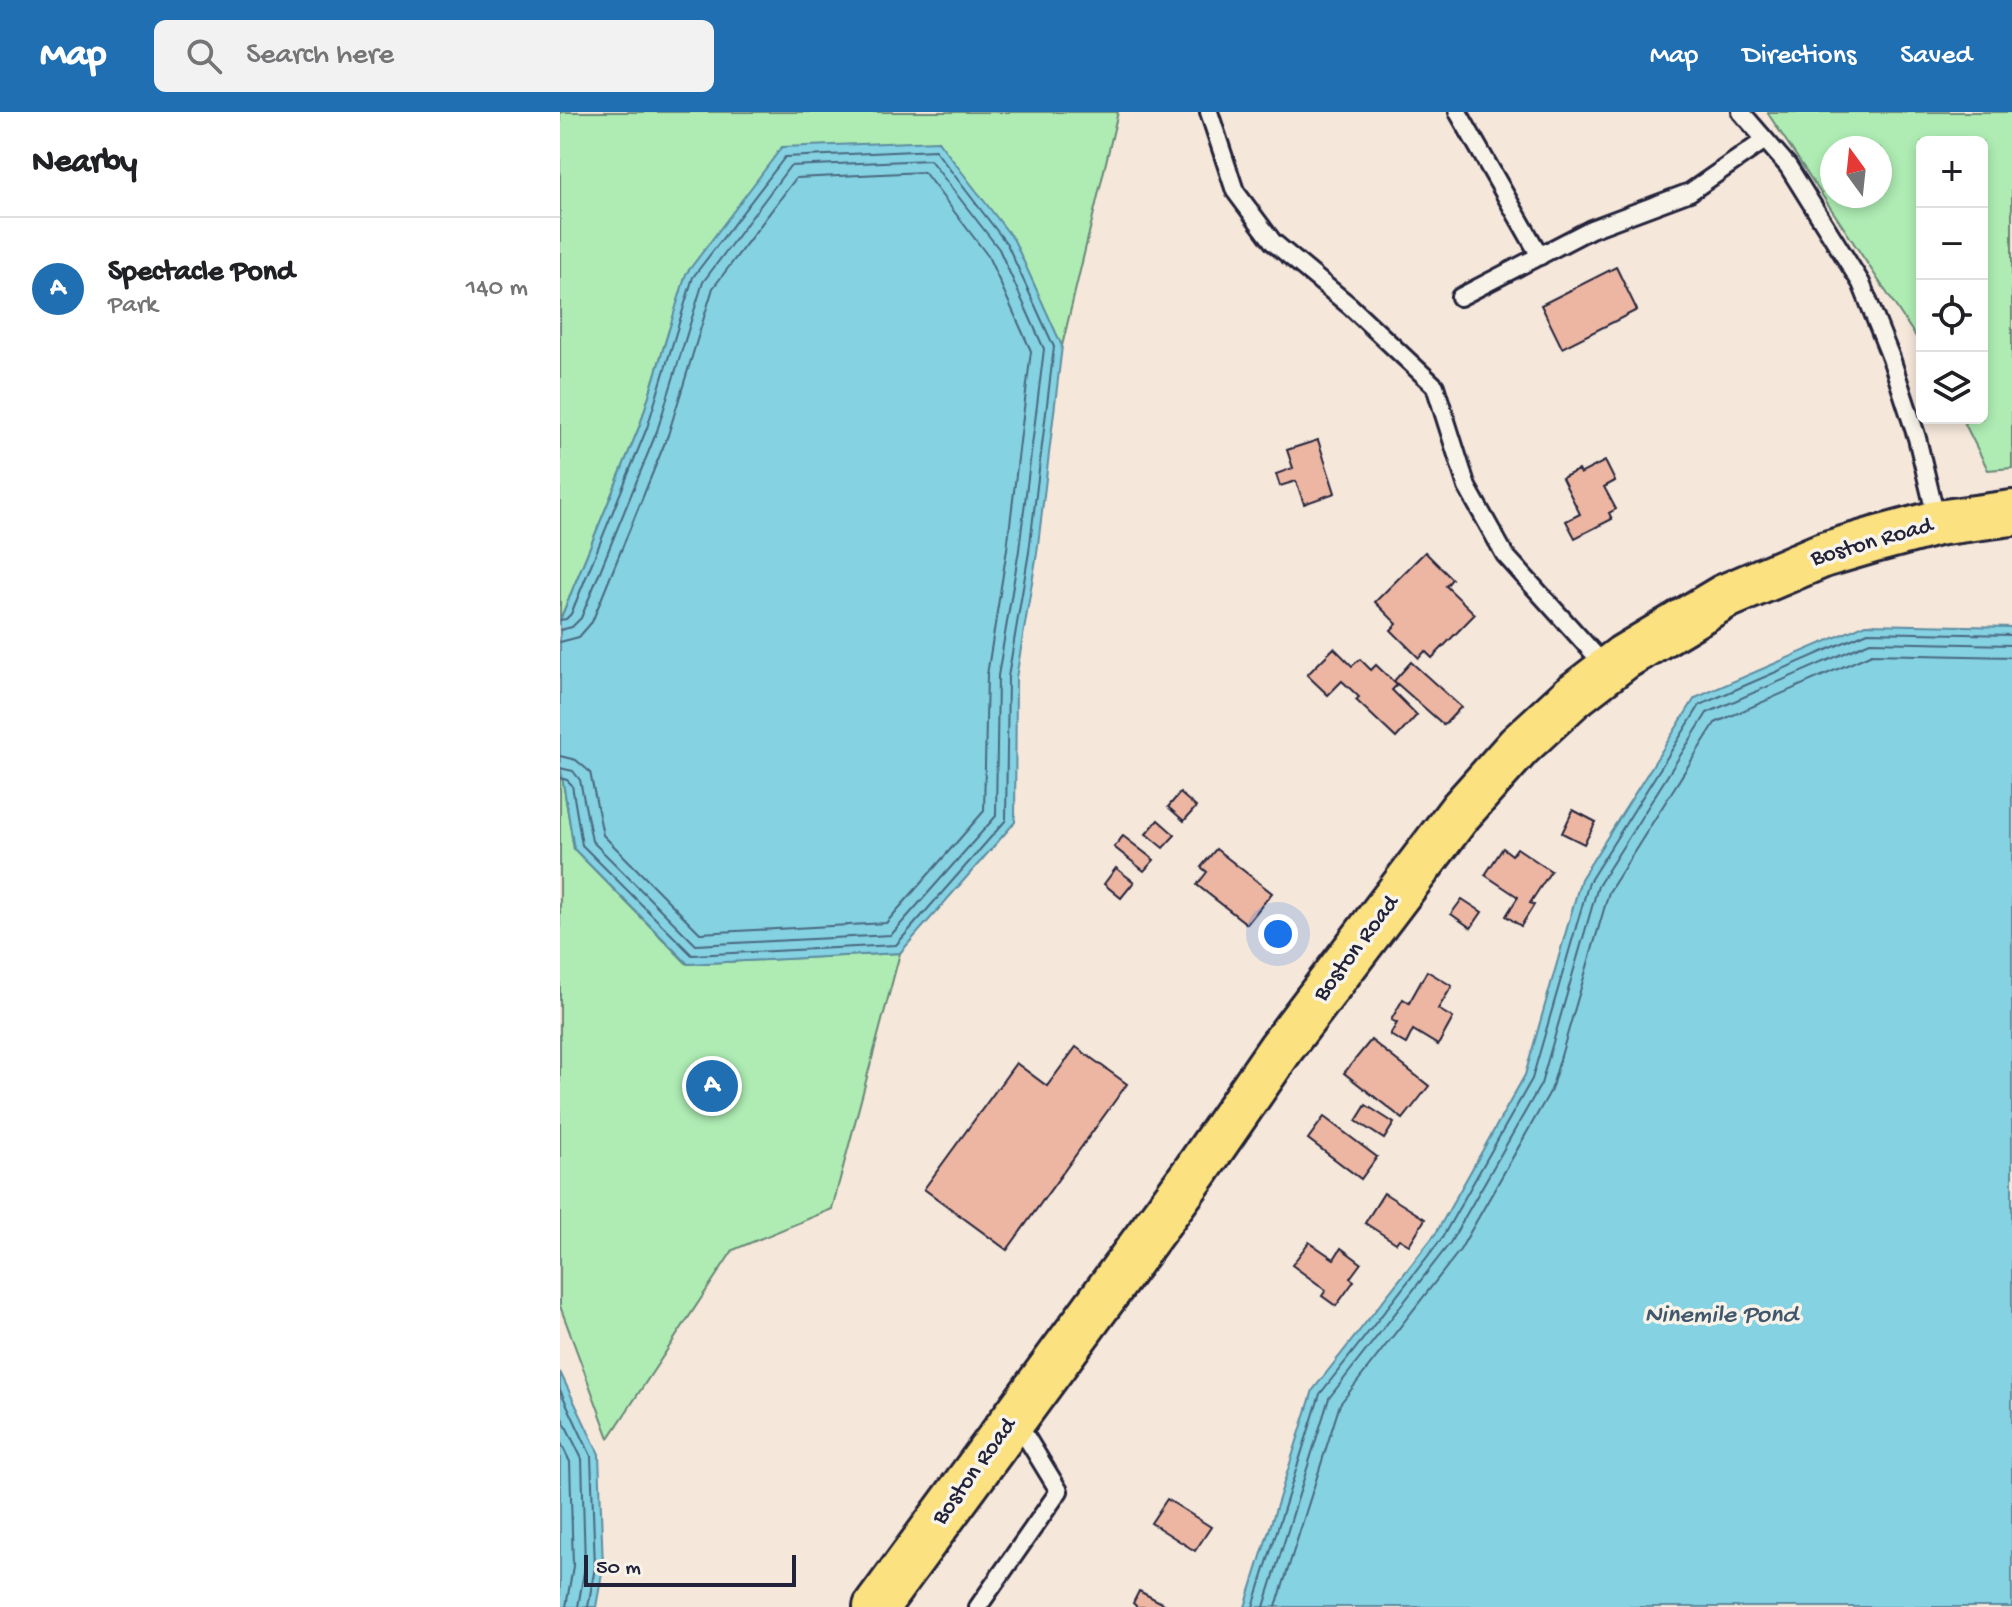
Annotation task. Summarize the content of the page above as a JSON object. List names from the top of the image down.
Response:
{
  "streets": {
    "main road": ["Boston Road"]
  },
  "water": ["Ninemile Pond"],
  "scale_bar": "50 m",
  "north": "top",
  "page": {
    "header": "Map",
    "search": "Search here",
    "nav": ["Map", "Directions", "Saved"],
    "heading": "Nearby",
    "map_buttons": ["+", "−"],
    "list": [
      {
        "mark": "A",
        "name": "Spectacle Pond",
        "note": "Park",
        "value": "140 m"
      }
    ],
    "pins": "A",
    "scale": "50 m"
  }
}
